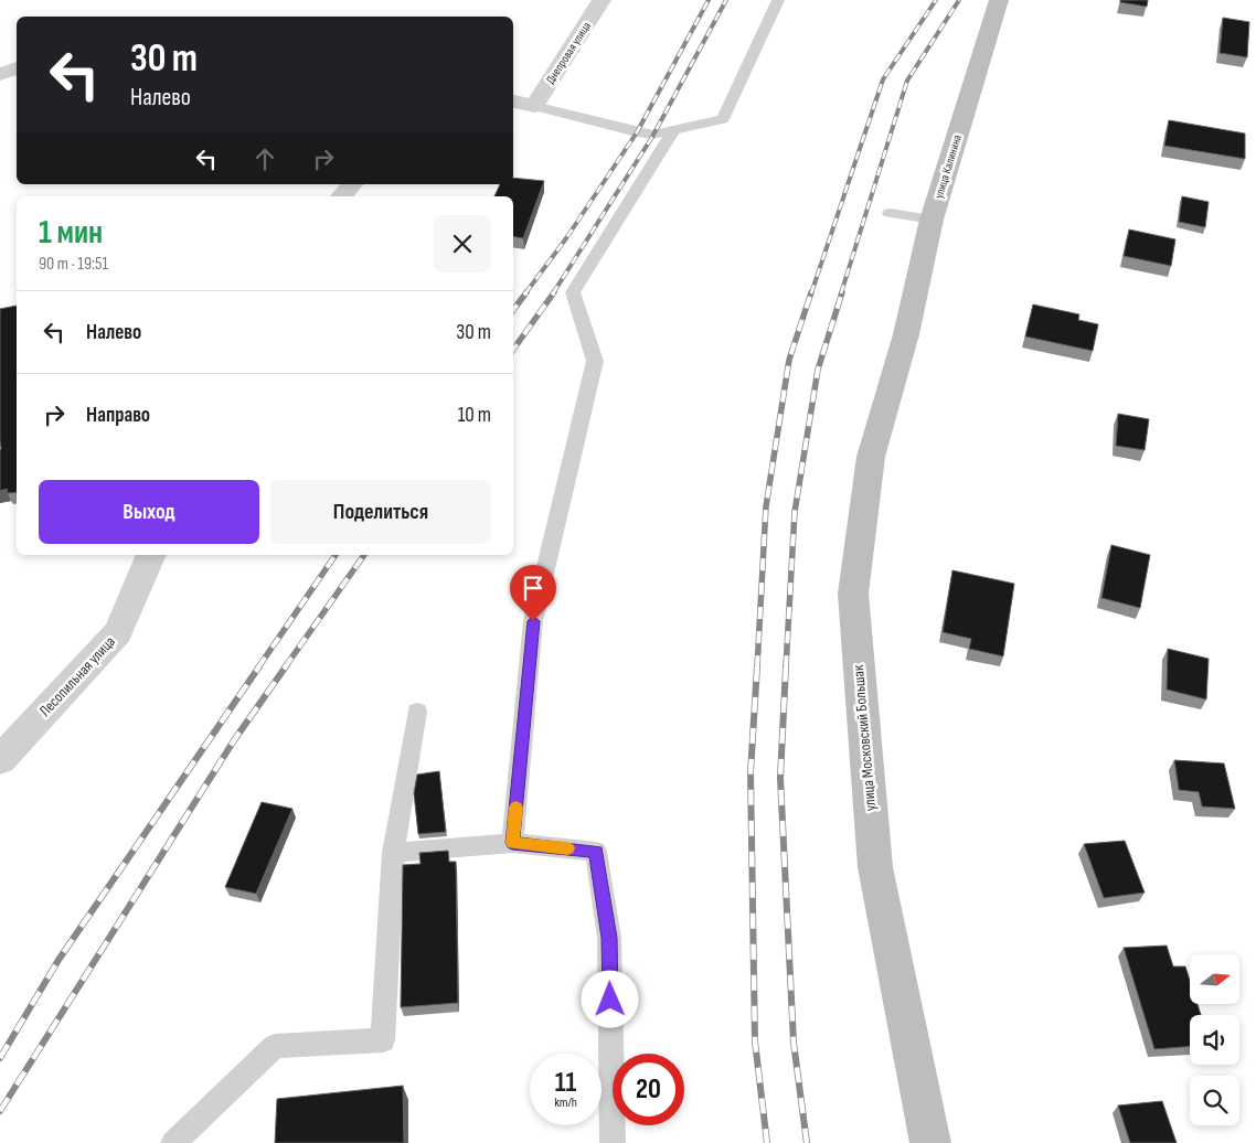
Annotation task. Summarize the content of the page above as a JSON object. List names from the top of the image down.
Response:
{
  "streets": {
    "street": [
      "Днепровая улица",
      "улица Калинина",
      "Лесопильная улица",
      "улица Московский Большак"
    ]
  },
  "crossings": [
    ["улица Калинина", "улица Московский Большак"]
  ],
  "north": "right",
  "page": {
    "turn": ["30 m", "Налево"],
    "heading": ["1 мин", "90 m · 19:51"],
    "list": [
      {
        "name": "Налево",
        "value": "30 m"
      },
      {
        "name": "Направо",
        "value": "10 m"
      }
    ],
    "buttons": ["Выход", "Поделиться"],
    "speed": "11 km/h",
    "limit": "20"
  }
}
